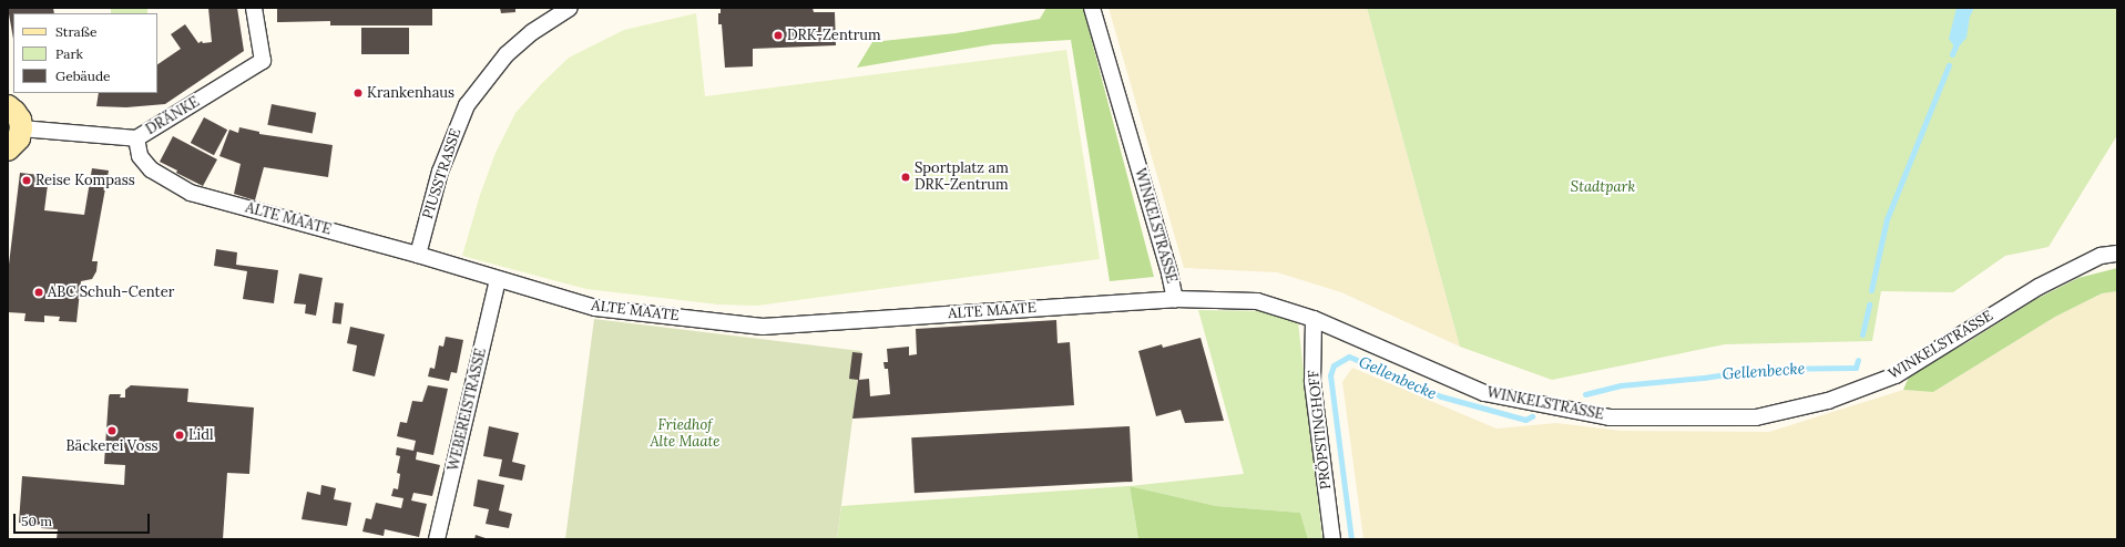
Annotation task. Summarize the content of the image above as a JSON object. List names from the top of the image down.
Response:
{
  "streets": {
    "street": [
      "DRÄNKE",
      "PIUSSTRASSE",
      "ALTE MAATE",
      "WINKELSTRASSE",
      "WEBEREISTRASSE",
      "PRÖPSTINGHOFF"
    ]
  },
  "crossings": [
    ["DRÄNKE", "ALTE MAATE"],
    ["PIUSSTRASSE", "ALTE MAATE"],
    ["ALTE MAATE", "WINKELSTRASSE"],
    ["ALTE MAATE", "WEBEREISTRASSE"],
    ["WINKELSTRASSE", "PRÖPSTINGHOFF"]
  ],
  "water": ["Gellenbecke"],
  "parks": ["Stadtpark", "Friedhof Alte Maate"],
  "places": [
    "DRK-Zentrum",
    "Krankenhaus",
    "Sportplatz am DRK-Zentrum",
    "Reise Kompass",
    "ABC Schuh-Center",
    "Bäckerei Voss",
    "Lidl"
  ],
  "legend": ["Straße", "Park", "Gebäude"],
  "scale_bar": "50 m"
}
